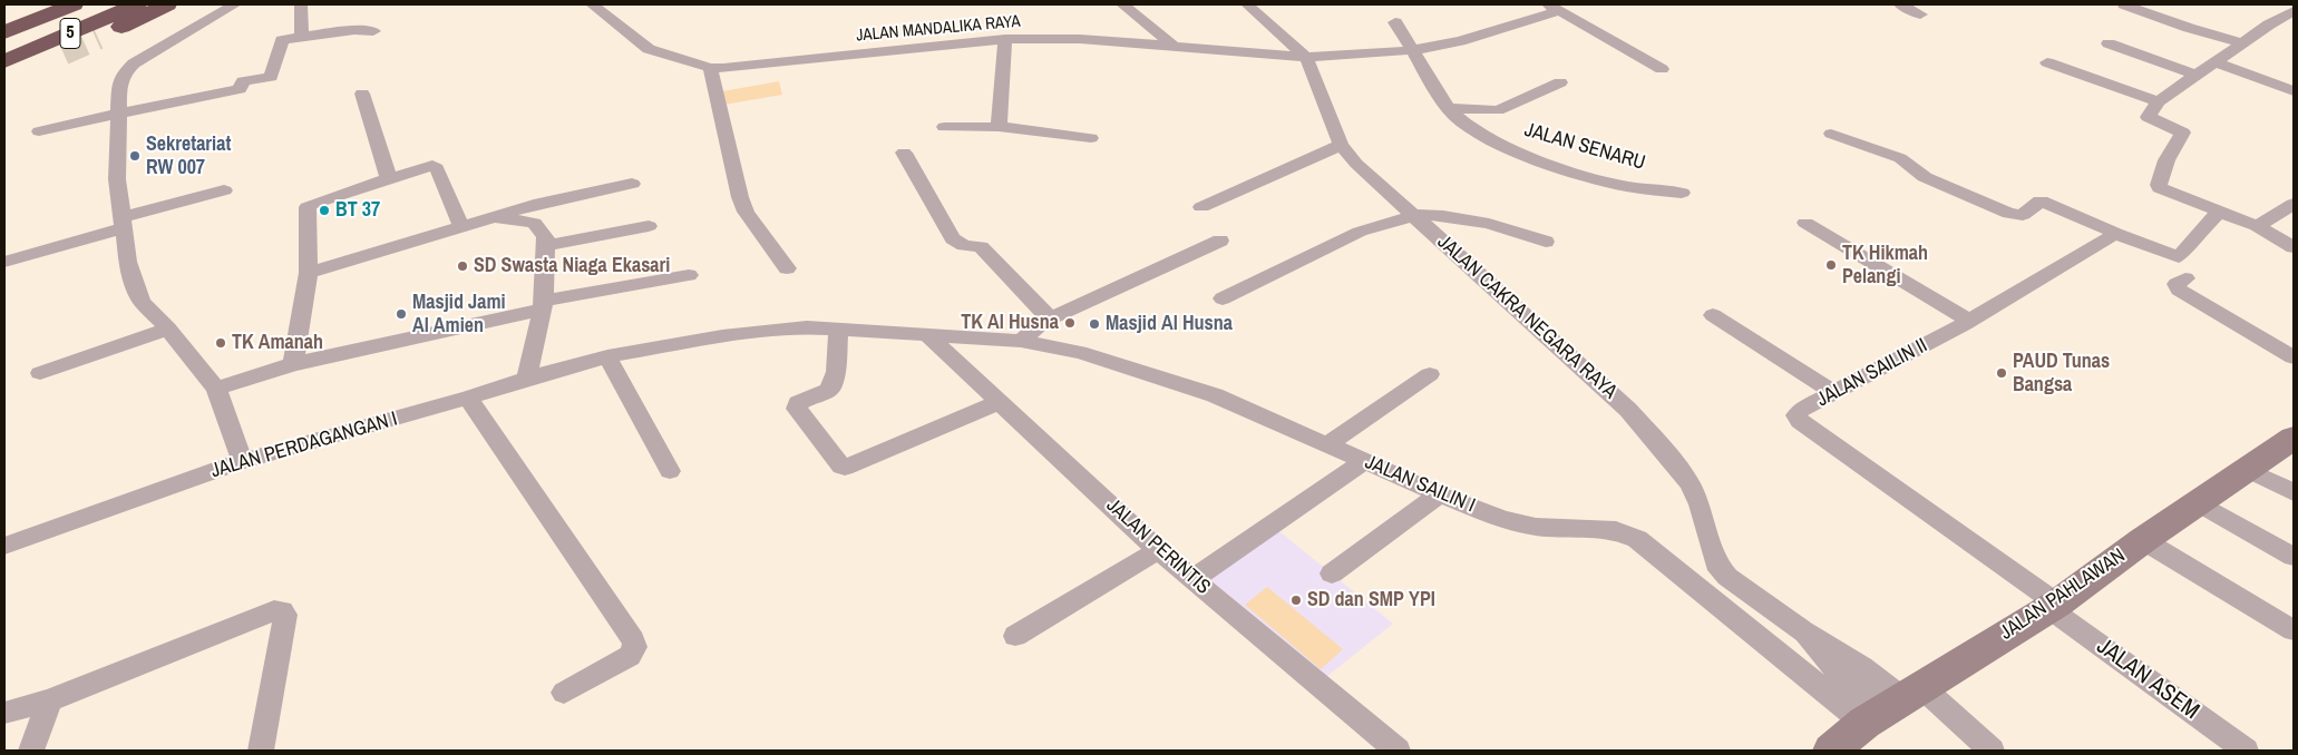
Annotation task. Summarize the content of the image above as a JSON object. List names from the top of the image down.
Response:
{
  "streets": {
    "highway": ["5"],
    "main road": ["JALAN PAHLAWAN"],
    "street": [
      "JALAN MANDALIKA RAYA",
      "JALAN SENARU",
      "JALAN CAKRA NEGARA RAYA",
      "JALAN SAILIN II",
      "JALAN PERDAGANGAN I",
      "JALAN SAILIN I",
      "JALAN PERINTIS",
      "JALAN ASEM"
    ]
  },
  "crossings": [
    ["JALAN MANDALIKA RAYA", "JALAN SENARU"],
    ["JALAN MANDALIKA RAYA", "JALAN CAKRA NEGARA RAYA"],
    ["JALAN CAKRA NEGARA RAYA", "JALAN SAILIN I"],
    ["JALAN CAKRA NEGARA RAYA", "JALAN PAHLAWAN"],
    ["JALAN SAILIN II", "JALAN PAHLAWAN"],
    ["JALAN SAILIN II", "JALAN ASEM"],
    ["JALAN PERDAGANGAN I", "JALAN SAILIN I"],
    ["JALAN PERDAGANGAN I", "JALAN PERINTIS"],
    ["JALAN SAILIN I", "JALAN PERINTIS"],
    ["JALAN SAILIN I", "JALAN PAHLAWAN"],
    ["JALAN PAHLAWAN", "JALAN ASEM"]
  ],
  "places": [
    "Sekretariat RW 007",
    "BT 37",
    "TK Hikmah Pelangi",
    "SD Swasta Niaga Ekasari",
    "Masjid Jami Al Amien",
    "TK Al Husna",
    "Masjid Al Husna",
    "TK Amanah",
    "PAUD Tunas Bangsa",
    "SD dan SMP YPI"
  ]
}
